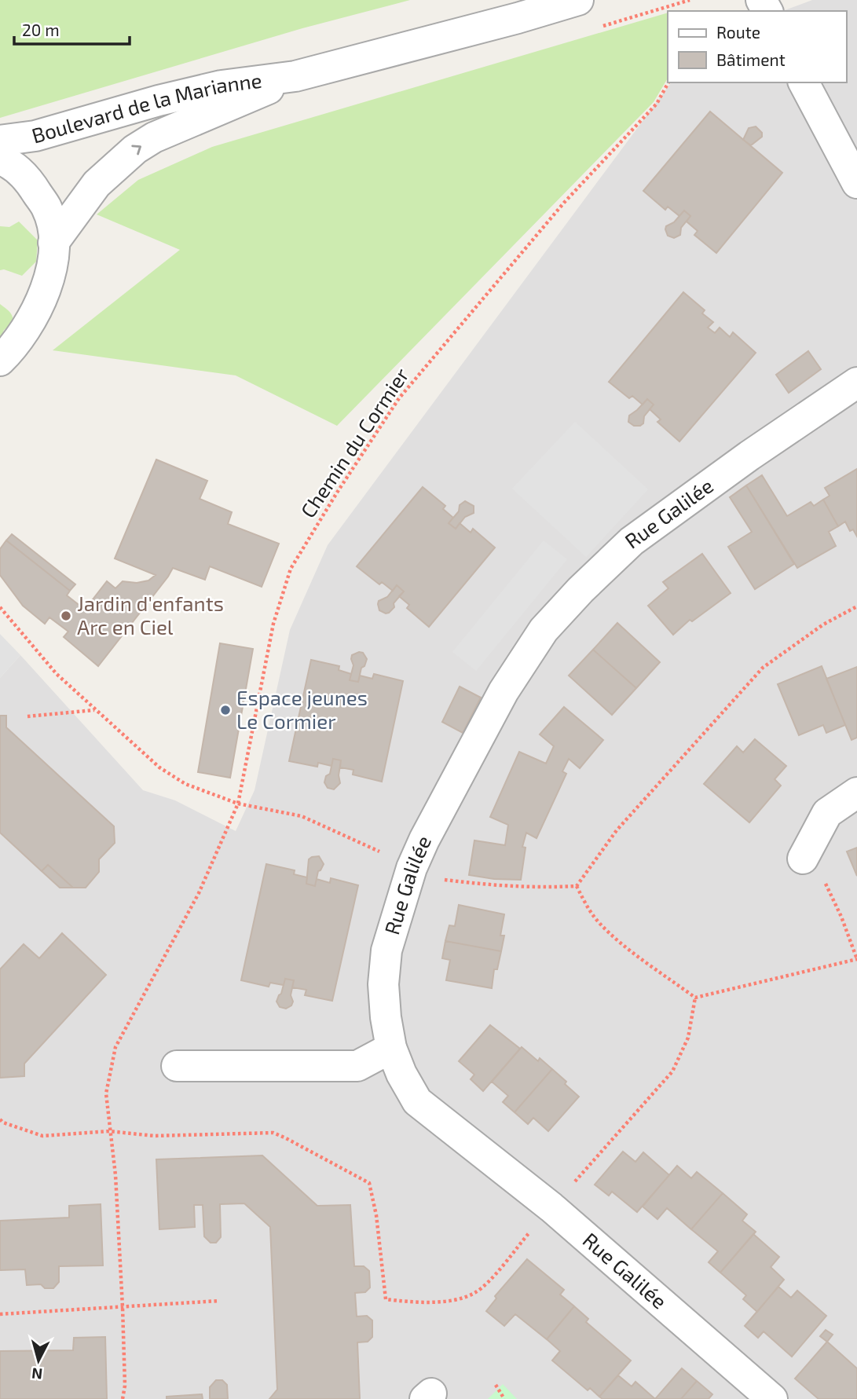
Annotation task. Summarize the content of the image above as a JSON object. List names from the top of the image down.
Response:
{
  "streets": {
    "street": ["Boulevard de la Marianne", "Rue Galilée"],
    "path": ["Chemin du Cormier"]
  },
  "places": ["Jardin d'enfants Arc en Ciel", "Espace jeunes Le Cormier"],
  "legend": ["Route", "Bâtiment"],
  "scale_bar": "20 m",
  "north": "bottom"
}
